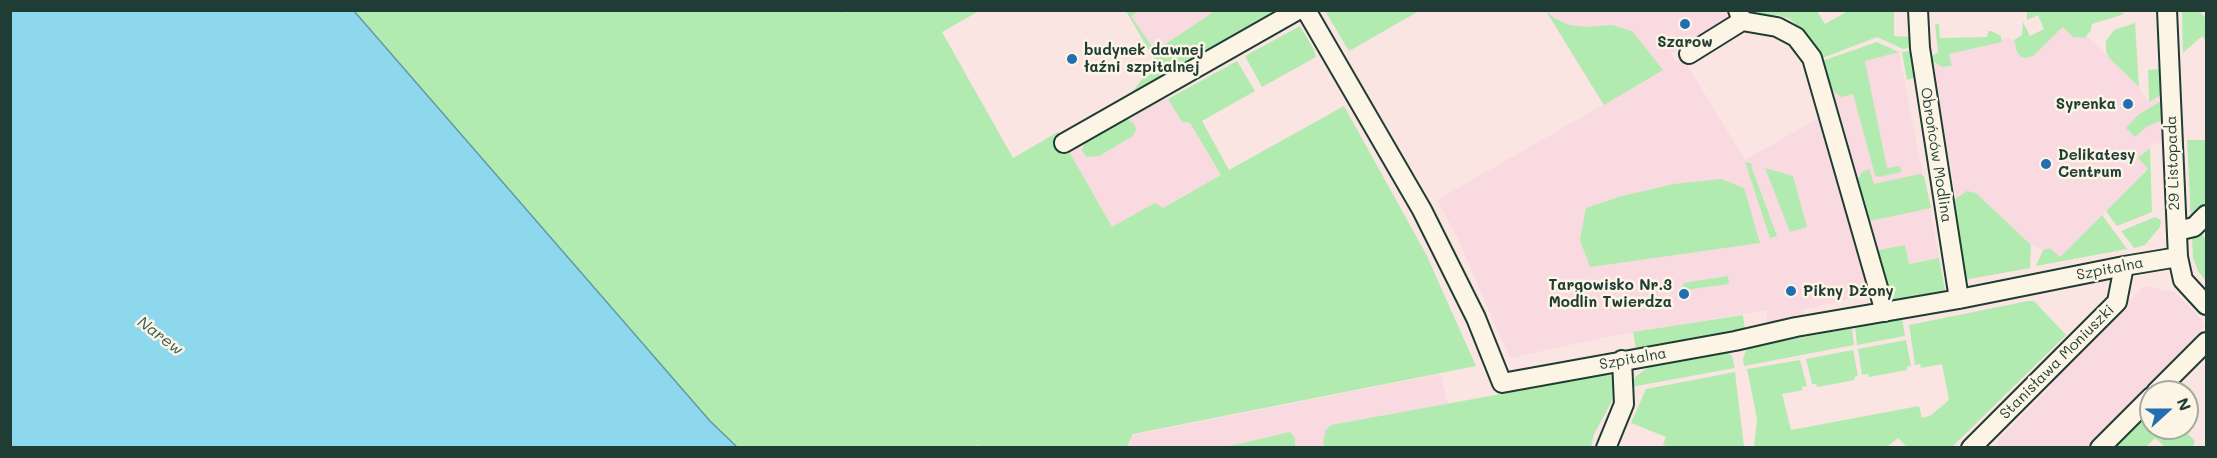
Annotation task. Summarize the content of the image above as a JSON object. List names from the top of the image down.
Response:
{
  "streets": {
    "street": [
      "Obrońców Modlina",
      "29 Listopada",
      "Szpitalna",
      "Stanisława Moniuszki"
    ]
  },
  "crossings": [
    ["Obrońców Modlina", "Szpitalna"],
    ["29 Listopada", "Szpitalna"],
    ["Szpitalna", "Stanisława Moniuszki"]
  ],
  "water": ["Narew"],
  "places": [
    "Szarow",
    "budynek dawnej łaźni szpitalnej",
    "Syrenka",
    "Delikatesy Centrum",
    "Pikny Dżony",
    "Targowisko Nr.3 Modlin Twierdza"
  ],
  "north": "right"
}
